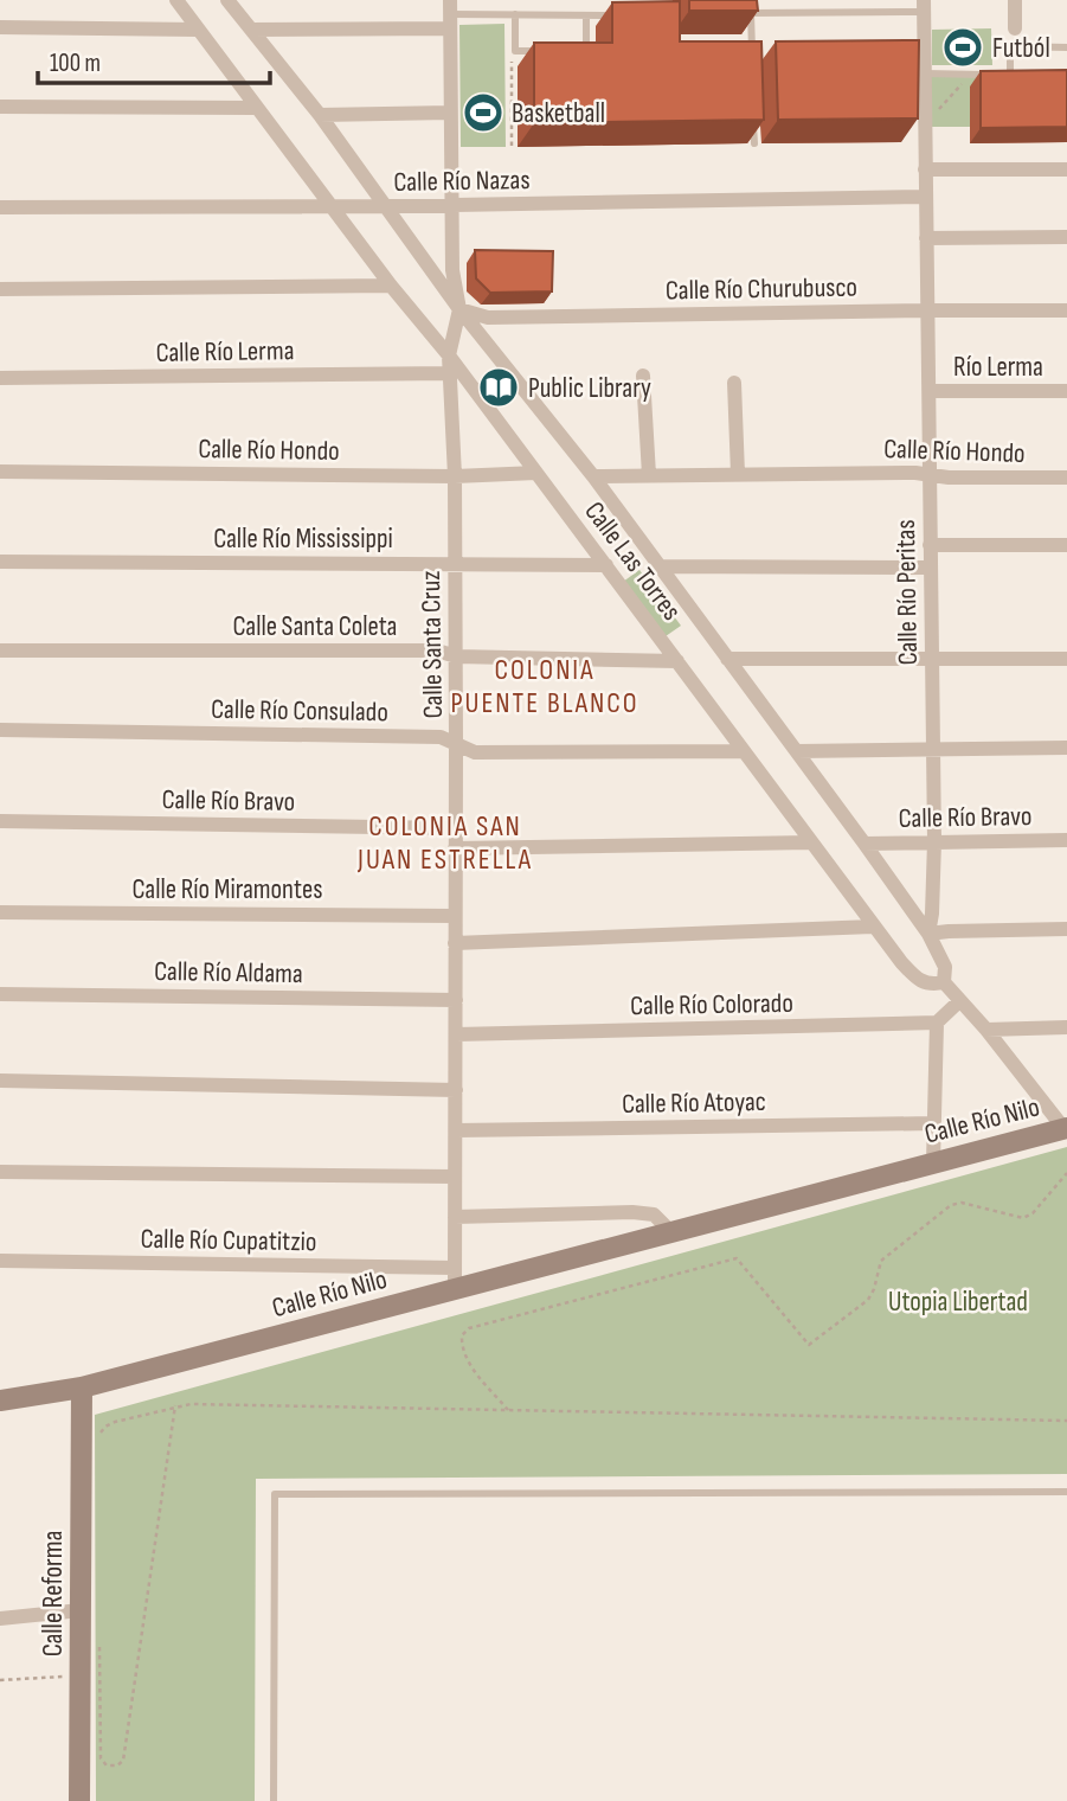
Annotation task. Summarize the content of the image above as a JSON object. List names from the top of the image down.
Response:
{
  "streets": {
    "street": [
      "Calle Río Nazas",
      "Calle Río Churubusco",
      "Calle Río Lerma",
      "Río Lerma",
      "Calle Río Hondo",
      "Calle Río Mississippi",
      "Calle Las Torres",
      "Calle Río Peritas",
      "Calle Santa Coleta",
      "Calle Santa Cruz",
      "Calle Río Consulado",
      "Calle Río Bravo",
      "Calle Río Miramontes",
      "Calle Río Aldama",
      "Calle Río Colorado",
      "Calle Río Atoyac",
      "Calle Río Nilo",
      "Calle Río Cupatitzio",
      "Calle Reforma"
    ]
  },
  "crossings": [
    ["Calle Río Nazas", "Calle Las Torres"],
    ["Calle Río Nazas", "Calle Río Peritas"],
    ["Calle Río Nazas", "Calle Santa Cruz"],
    ["Calle Río Churubusco", "Calle Las Torres"],
    ["Calle Río Churubusco", "Calle Río Peritas"],
    ["Calle Río Churubusco", "Calle Santa Cruz"],
    ["Calle Río Lerma", "Calle Santa Cruz"],
    ["Río Lerma", "Calle Río Peritas"],
    ["Calle Río Hondo", "Calle Las Torres"],
    ["Calle Río Hondo", "Calle Río Peritas"],
    ["Calle Río Hondo", "Calle Santa Cruz"],
    ["Calle Río Mississippi", "Calle Las Torres"],
    ["Calle Río Mississippi", "Calle Santa Cruz"],
    ["Calle Las Torres", "Calle Río Peritas"],
    ["Calle Las Torres", "Calle Santa Coleta"],
    ["Calle Las Torres", "Calle Santa Cruz"],
    ["Calle Las Torres", "Calle Río Consulado"],
    ["Calle Las Torres", "Calle Río Bravo"],
    ["Calle Río Peritas", "Calle Río Bravo"],
    ["Calle Santa Coleta", "Calle Santa Cruz"],
    ["Calle Santa Cruz", "Calle Río Consulado"],
    ["Calle Santa Cruz", "Calle Río Bravo"],
    ["Calle Santa Cruz", "Calle Río Miramontes"],
    ["Calle Santa Cruz", "Calle Río Aldama"],
    ["Calle Santa Cruz", "Calle Río Colorado"],
    ["Calle Santa Cruz", "Calle Río Atoyac"],
    ["Calle Santa Cruz", "Calle Río Nilo"],
    ["Calle Santa Cruz", "Calle Río Cupatitzio"],
    ["Calle Río Nilo", "Calle Reforma"]
  ],
  "districts": ["COLONIA PUENTE BLANCO", "COLONIA SAN JUAN ESTRELLA"],
  "parks": ["Utopia Libertad"],
  "places": {
    "sports": ["Futból", "Basketball"],
    "library": ["Public Library"]
  },
  "scale_bar": "100 m"
}
